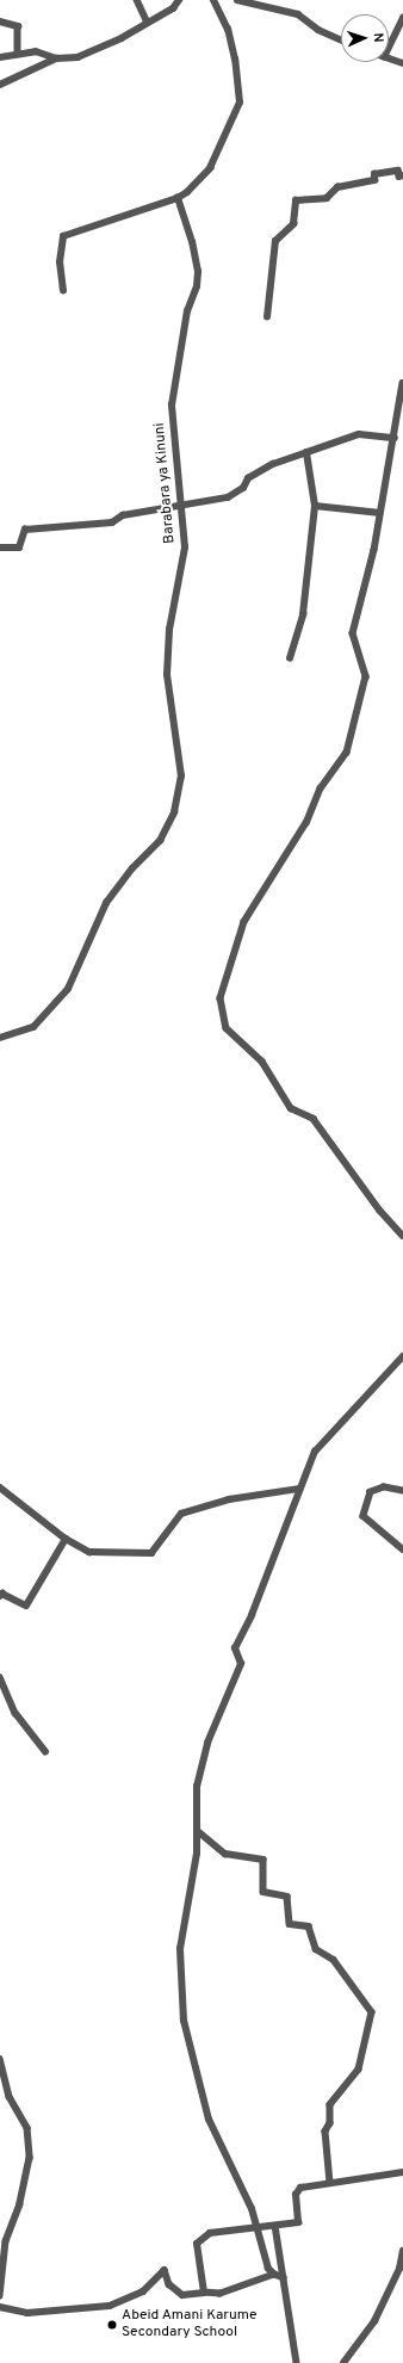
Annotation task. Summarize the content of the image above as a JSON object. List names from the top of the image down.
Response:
{
  "streets": {
    "street": ["Barabara ya Kinuni"]
  },
  "places": ["Abeid Amani Karume Secondary School"],
  "north": "right"
}
